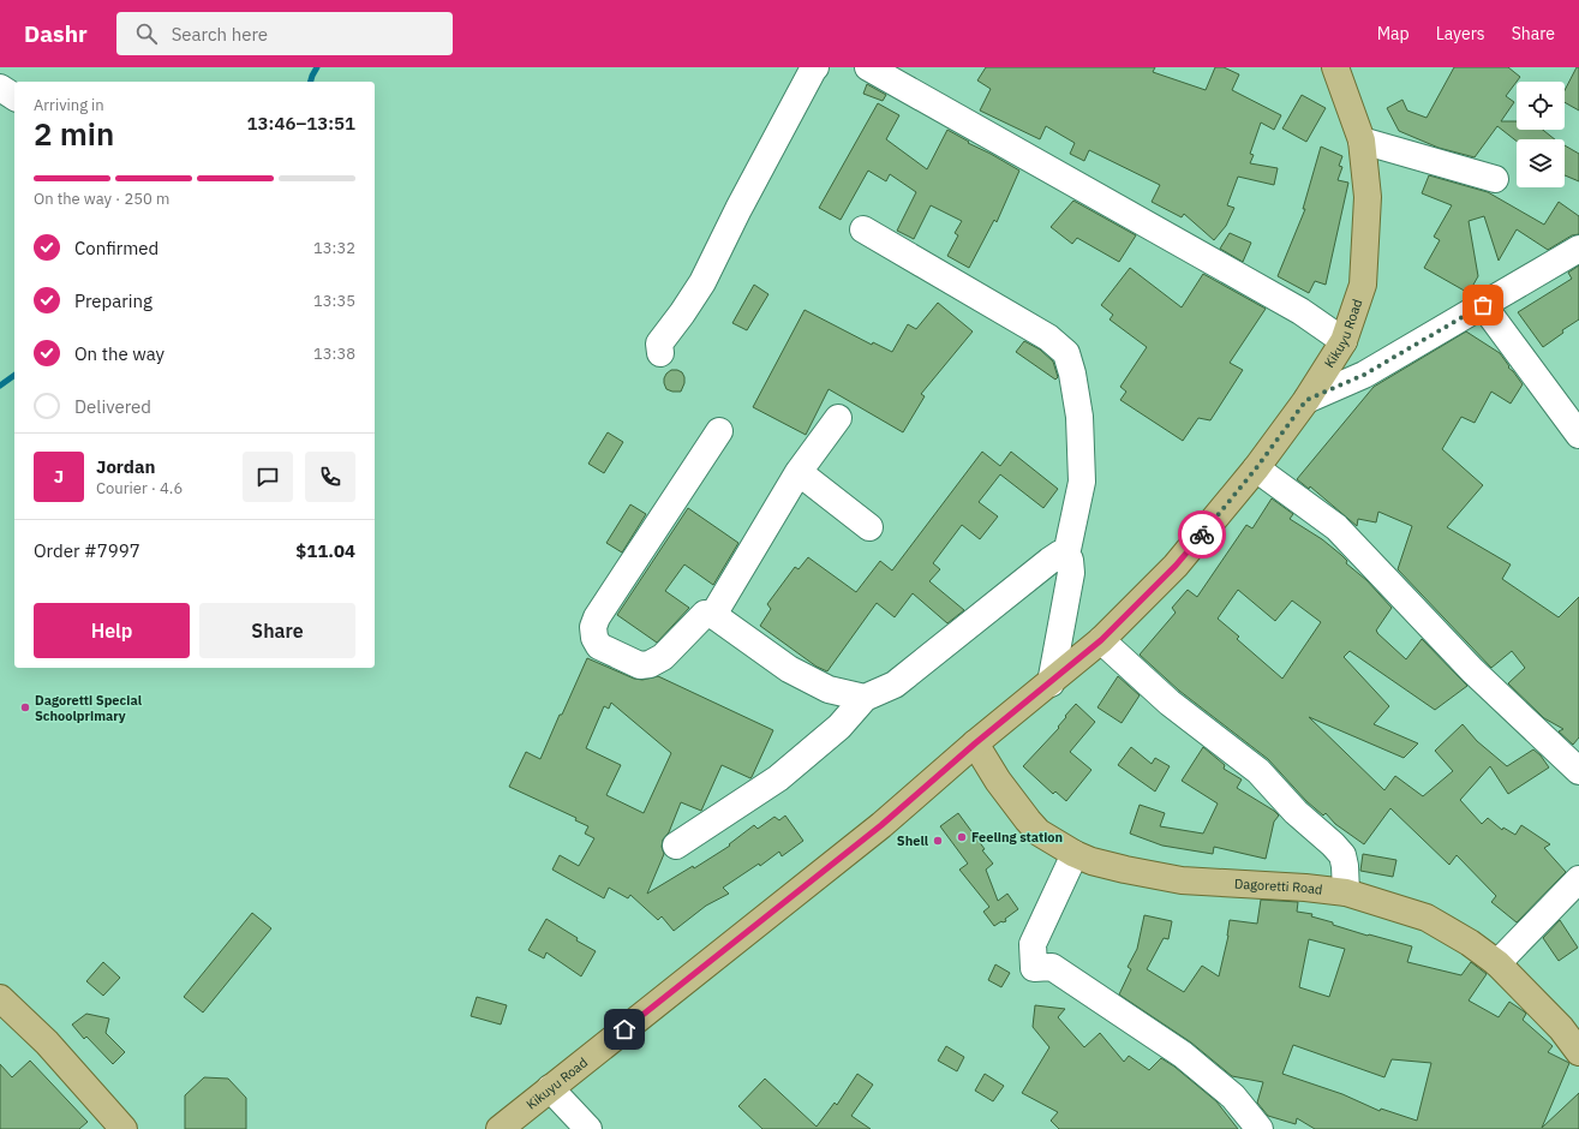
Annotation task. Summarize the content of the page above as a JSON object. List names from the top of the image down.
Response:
{
  "streets": {
    "main road": ["Kikuyu Road", "Dagoretti Road"]
  },
  "crossings": [
    ["Kikuyu Road", "Dagoretti Road"]
  ],
  "places": ["Dagoretti Special Schoolprimary", "Feeling station", "Shell"],
  "page": {
    "header": "Dashr",
    "search": "Search here",
    "nav": ["Map", "Layers", "Share"],
    "heading": ["2 min", "Arriving in", "13:46–13:51"],
    "panel": [
      "Jordan",
      "Courier · 4.6",
      "Order #7997",
      "$11.04"
    ],
    "bar": "On the way · 250 m",
    "list": [
      ["Confirmed", "13:32"],
      ["Preparing", "13:35"],
      ["On the way", "13:38"],
      "Delivered"
    ],
    "round": "J",
    "buttons": ["Help", "Share"]
  }
}
